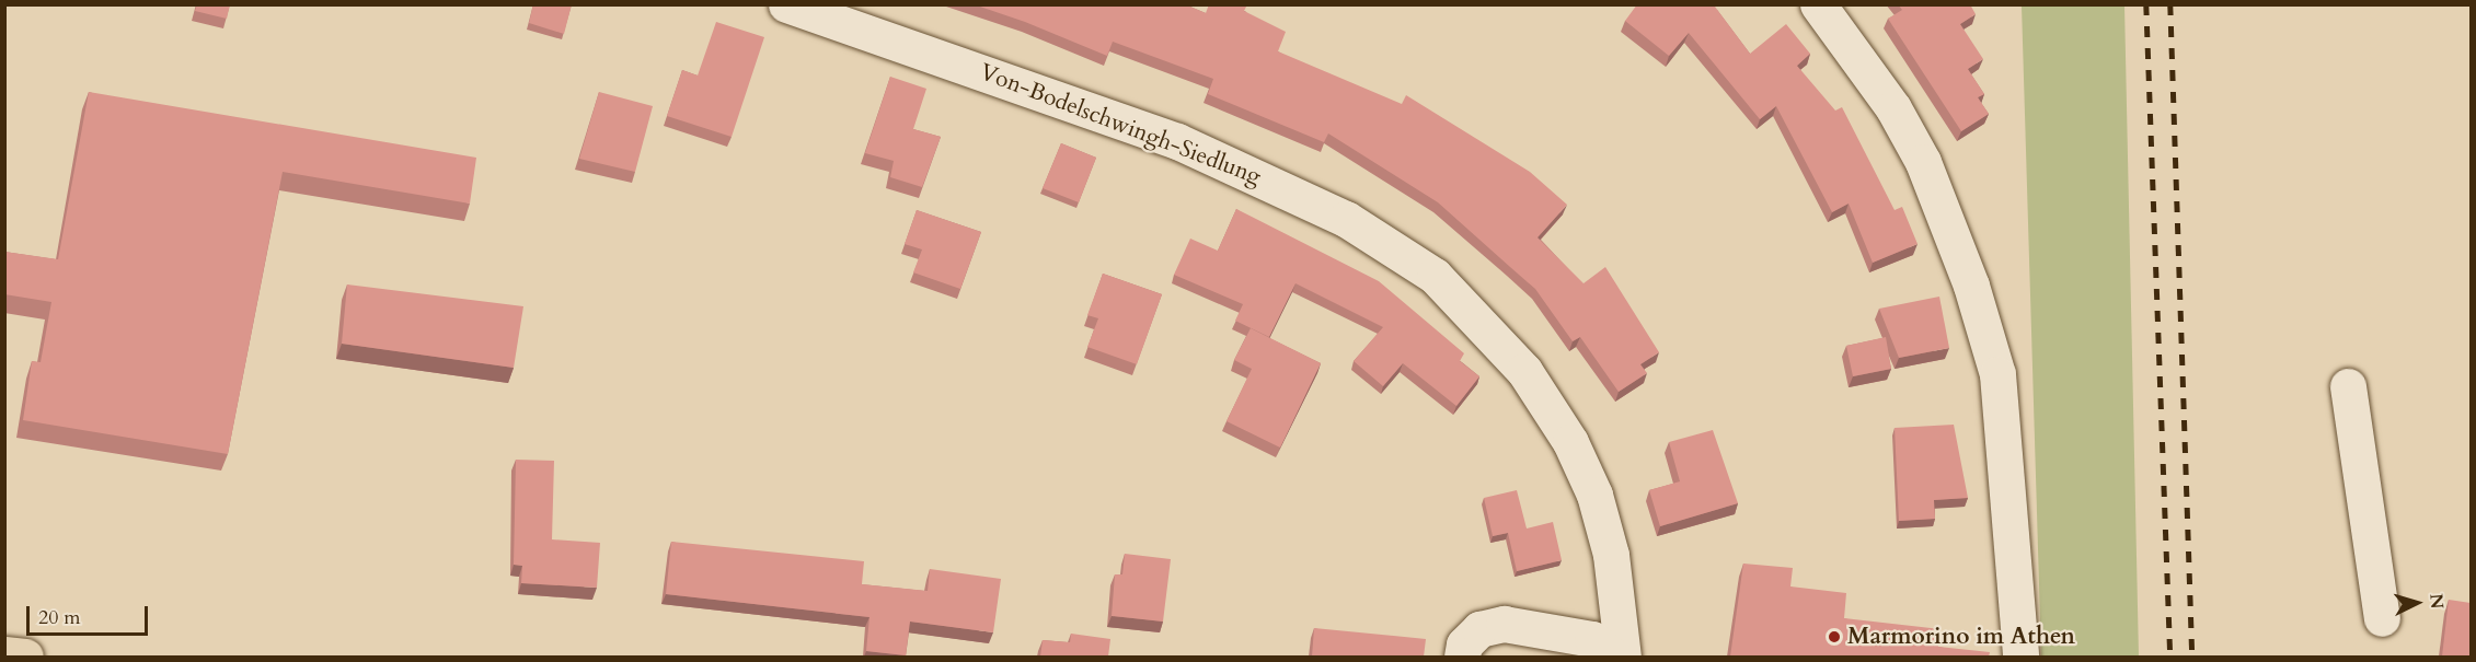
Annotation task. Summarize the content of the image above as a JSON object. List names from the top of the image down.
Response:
{
  "streets": {
    "street": ["Von-Bodelschwingh-Siedlung"]
  },
  "places": ["Marmorino im Athen"],
  "scale_bar": "20 m",
  "north": "right"
}
